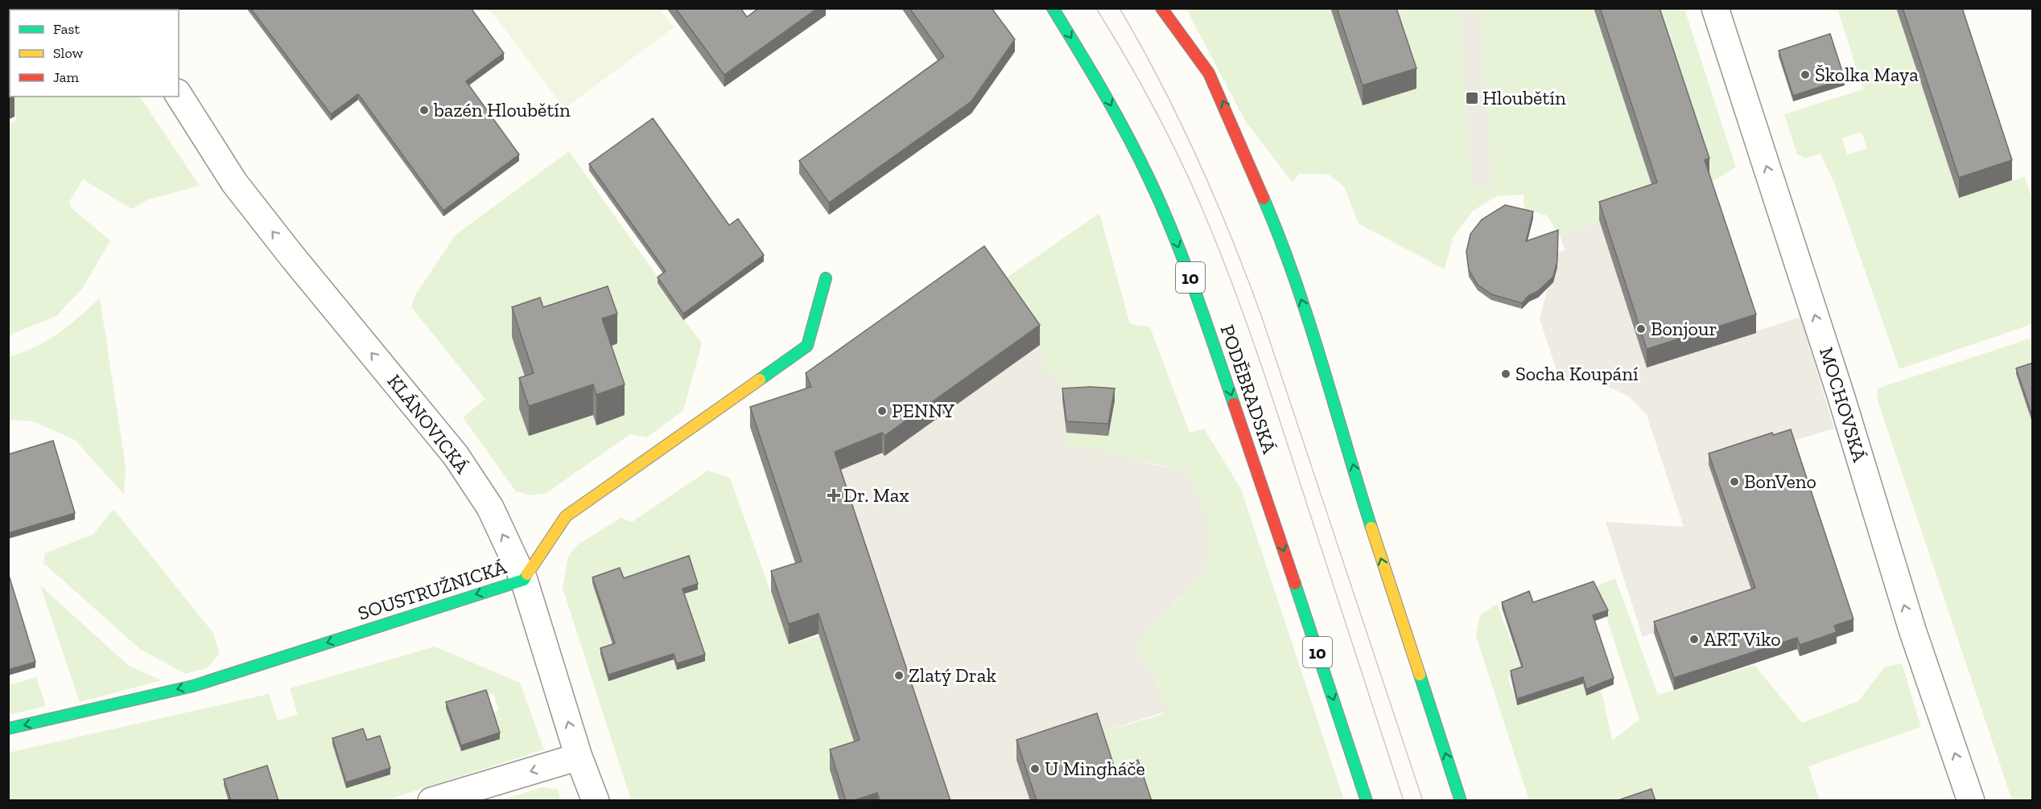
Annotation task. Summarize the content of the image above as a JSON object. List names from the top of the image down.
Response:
{
  "streets": {
    "main road": ["10", "PODĚBRADSKÁ", "SOUSTRUŽNICKÁ"],
    "street": ["MOCHOVSKÁ", "KLÁNOVICKÁ"]
  },
  "crossings": [
    ["KLÁNOVICKÁ", "SOUSTRUŽNICKÁ"]
  ],
  "one_way": ["MOCHOVSKÁ", "KLÁNOVICKÁ", "SOUSTRUŽNICKÁ"],
  "places": {
    "other": [
      "Školka Maya",
      "bazén Hloubětín",
      "Bonjour",
      "Socha Koupání",
      "PENNY",
      "BonVeno",
      "ART Viko",
      "Zlatý Drak",
      "U Mingháče"
    ],
    "transit": ["Hloubětín"],
    "health": ["Dr. Max"]
  },
  "legend": ["Fast", "Slow", "Jam"]
}
